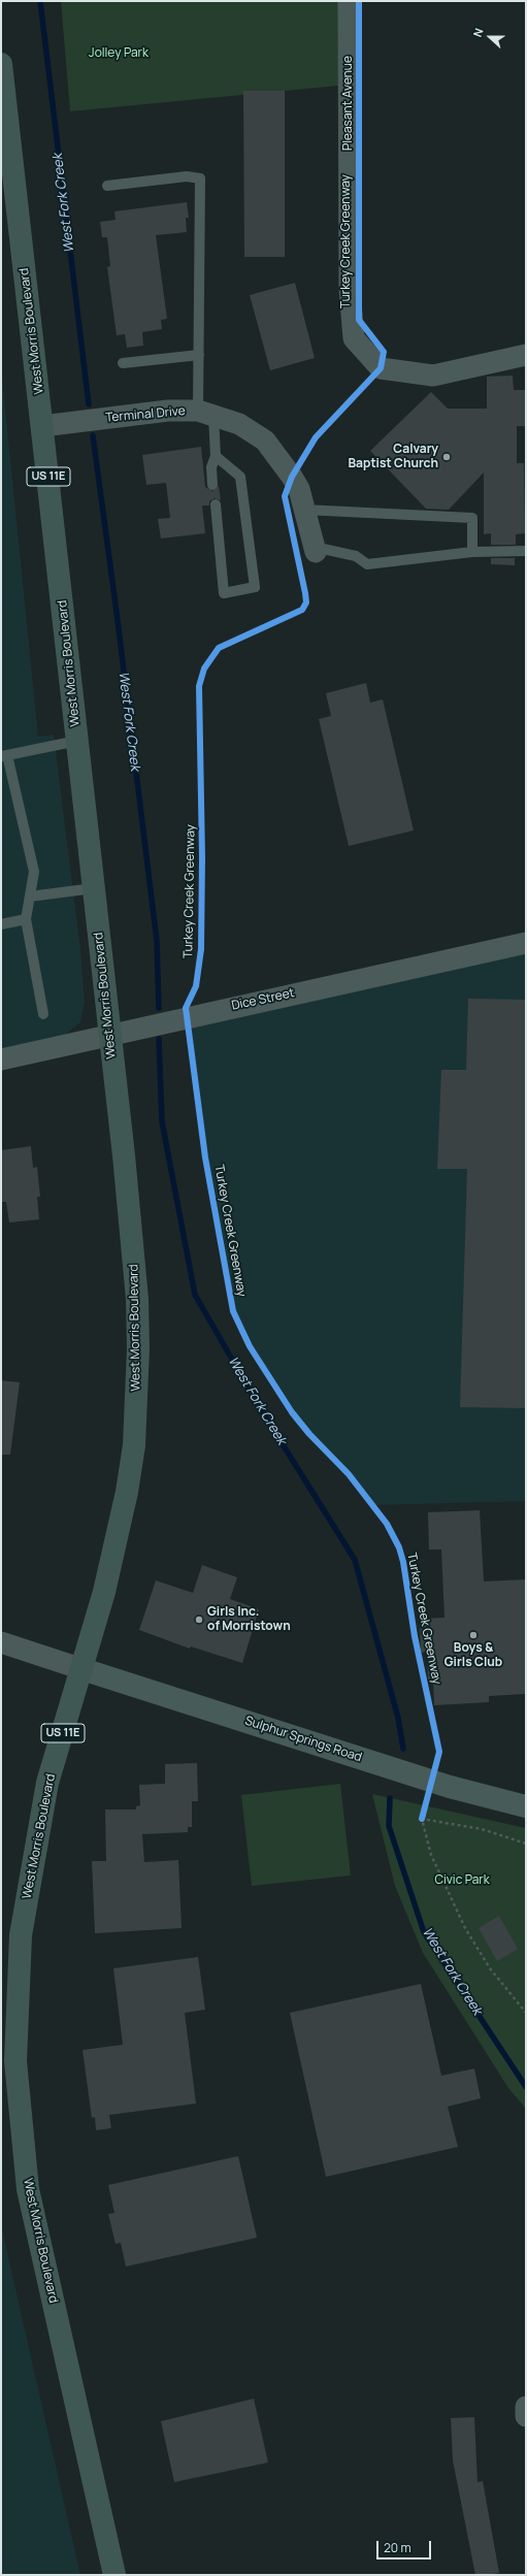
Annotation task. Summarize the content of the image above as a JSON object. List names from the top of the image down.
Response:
{
  "streets": {
    "main road": ["West Morris Boulevard", "US 11E"],
    "street": [
      "Pleasant Avenue",
      "Terminal Drive",
      "Dice Street",
      "Sulphur Springs Road"
    ],
    "cycle path": ["Turkey Creek Greenway"]
  },
  "crossings": [
    ["West Morris Boulevard", "Terminal Drive"],
    ["West Morris Boulevard", "Dice Street"],
    ["West Morris Boulevard", "Sulphur Springs Road"]
  ],
  "water": ["West Fork Creek"],
  "parks": ["Jolley Park", "Civic Park"],
  "places": ["Calvary Baptist Church", "Girls Inc. of Morristown", "Boys & Girls Club"],
  "scale_bar": "20 m",
  "north": "left"
}
